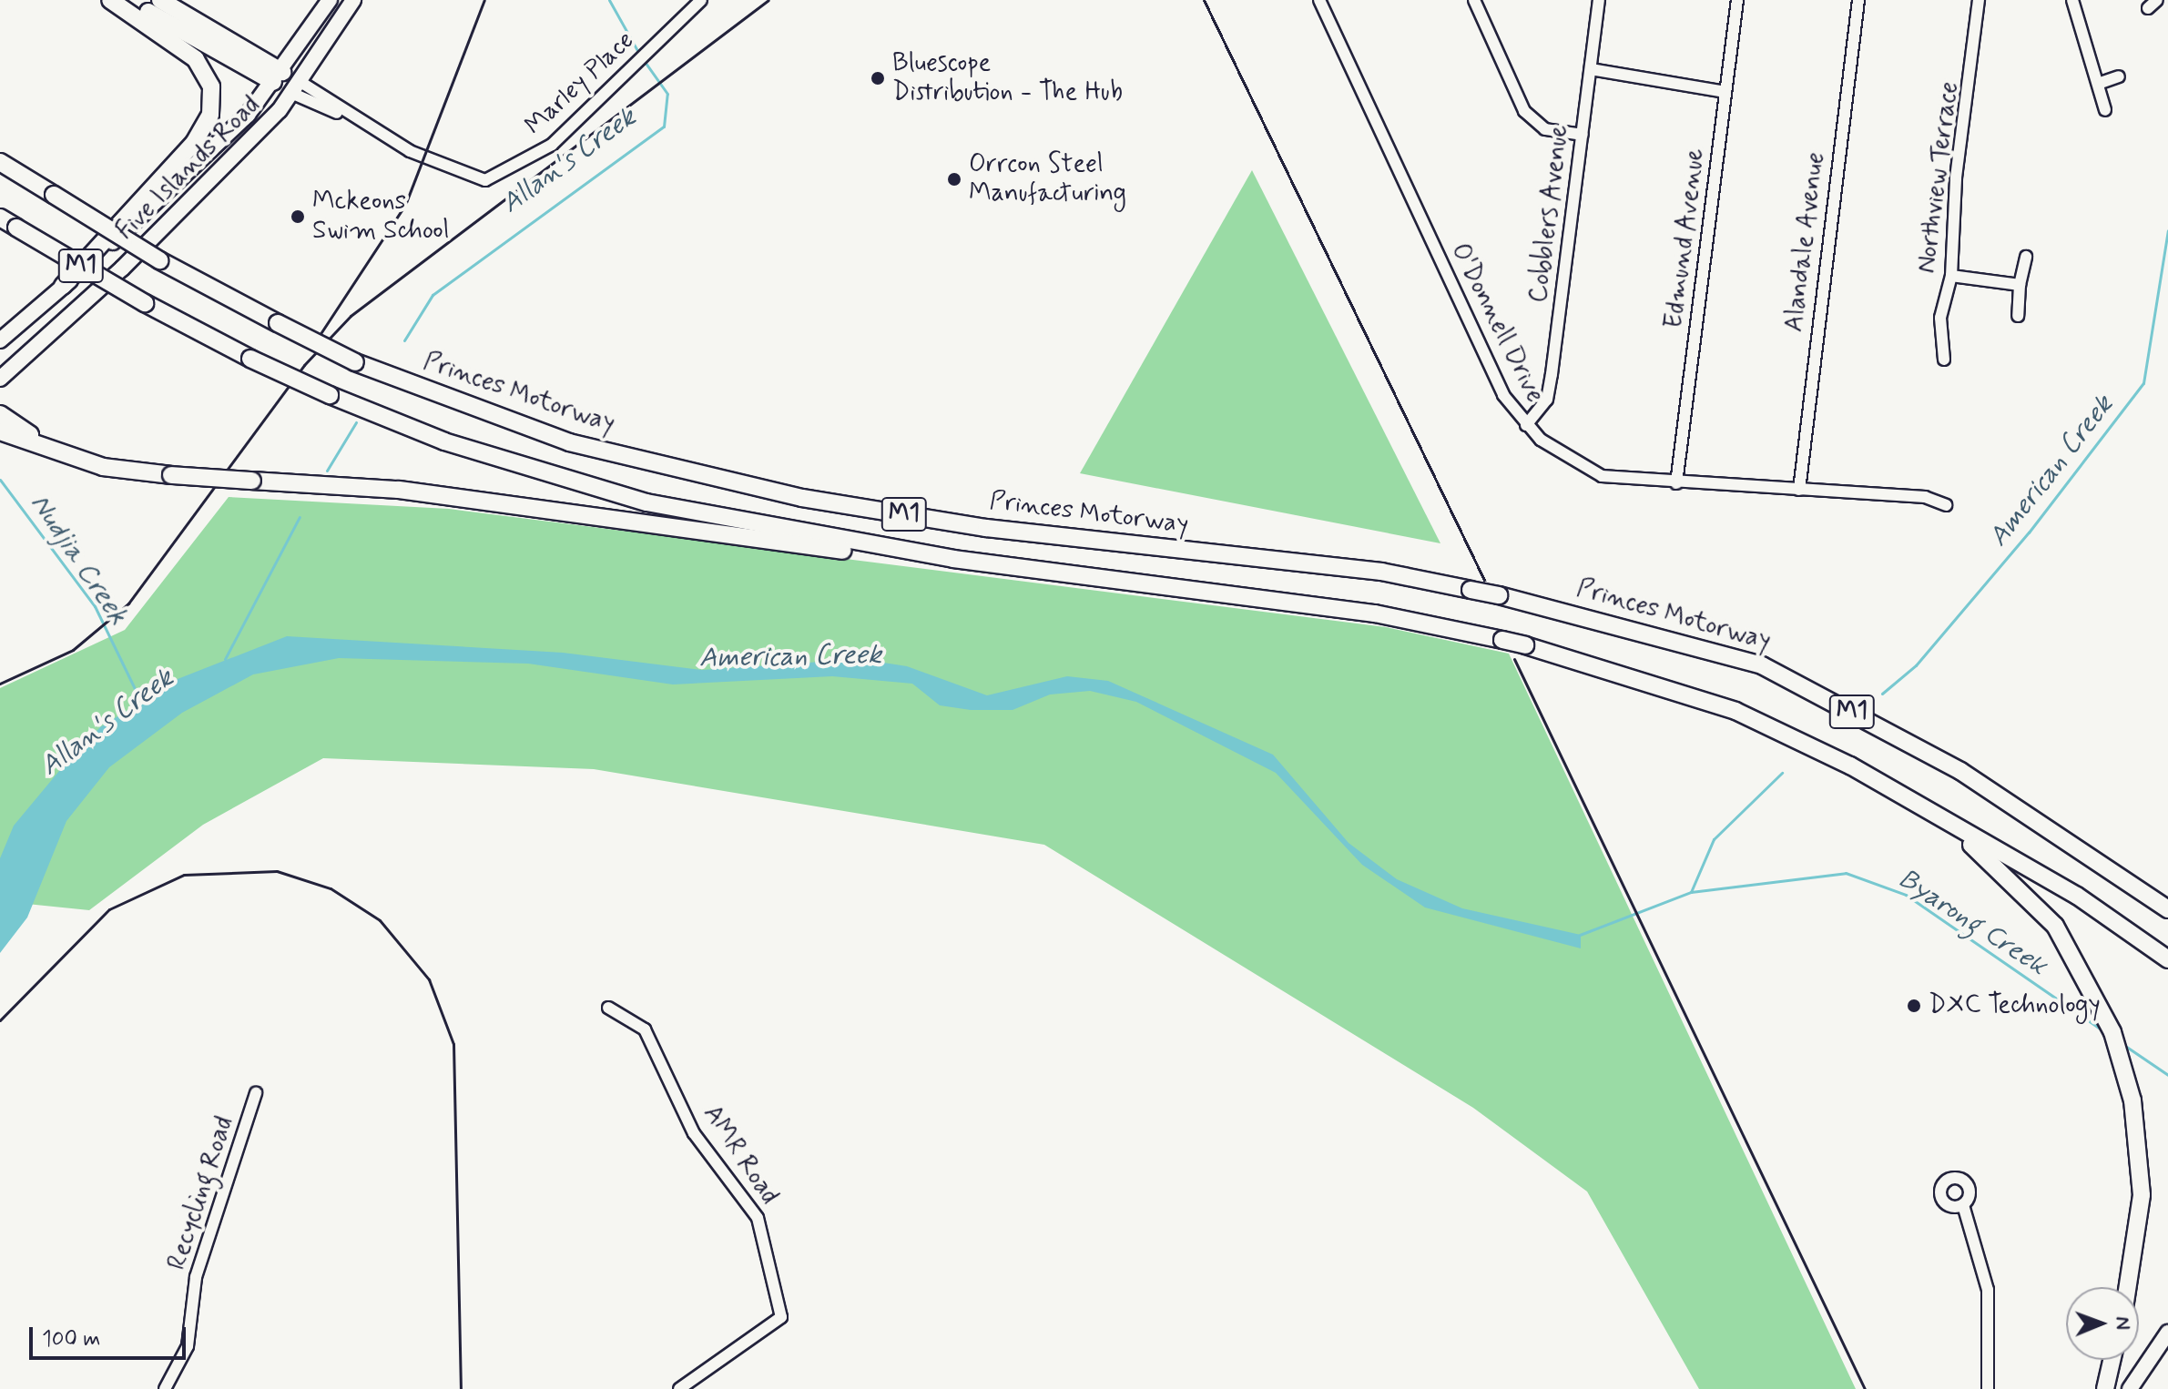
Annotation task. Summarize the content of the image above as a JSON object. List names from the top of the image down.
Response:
{
  "streets": {
    "highway": ["M1", "Princes Motorway"],
    "main road": ["Five Islands Road"],
    "street": [
      "Marley Place",
      "Northview Terrace",
      "Cobblers Avenue",
      "Edmund Avenue",
      "Alandale Avenue",
      "O'Donnell Drive",
      "AMR Road",
      "Recycling Road"
    ]
  },
  "crossings": [
    ["Marley Place", "Five Islands Road"],
    ["Cobblers Avenue", "O'Donnell Drive"],
    ["Edmund Avenue", "O'Donnell Drive"],
    ["Alandale Avenue", "O'Donnell Drive"]
  ],
  "water": [
    "Allan's Creek",
    "American Creek",
    "Nudjia Creek",
    "Byarong Creek"
  ],
  "places": [
    "Bluescope Distribution - The Hub",
    "Orrcon Steel Manufacturing",
    "Mckeons Swim School",
    "DXC Technology"
  ],
  "scale_bar": "100 m",
  "north": "right"
}
